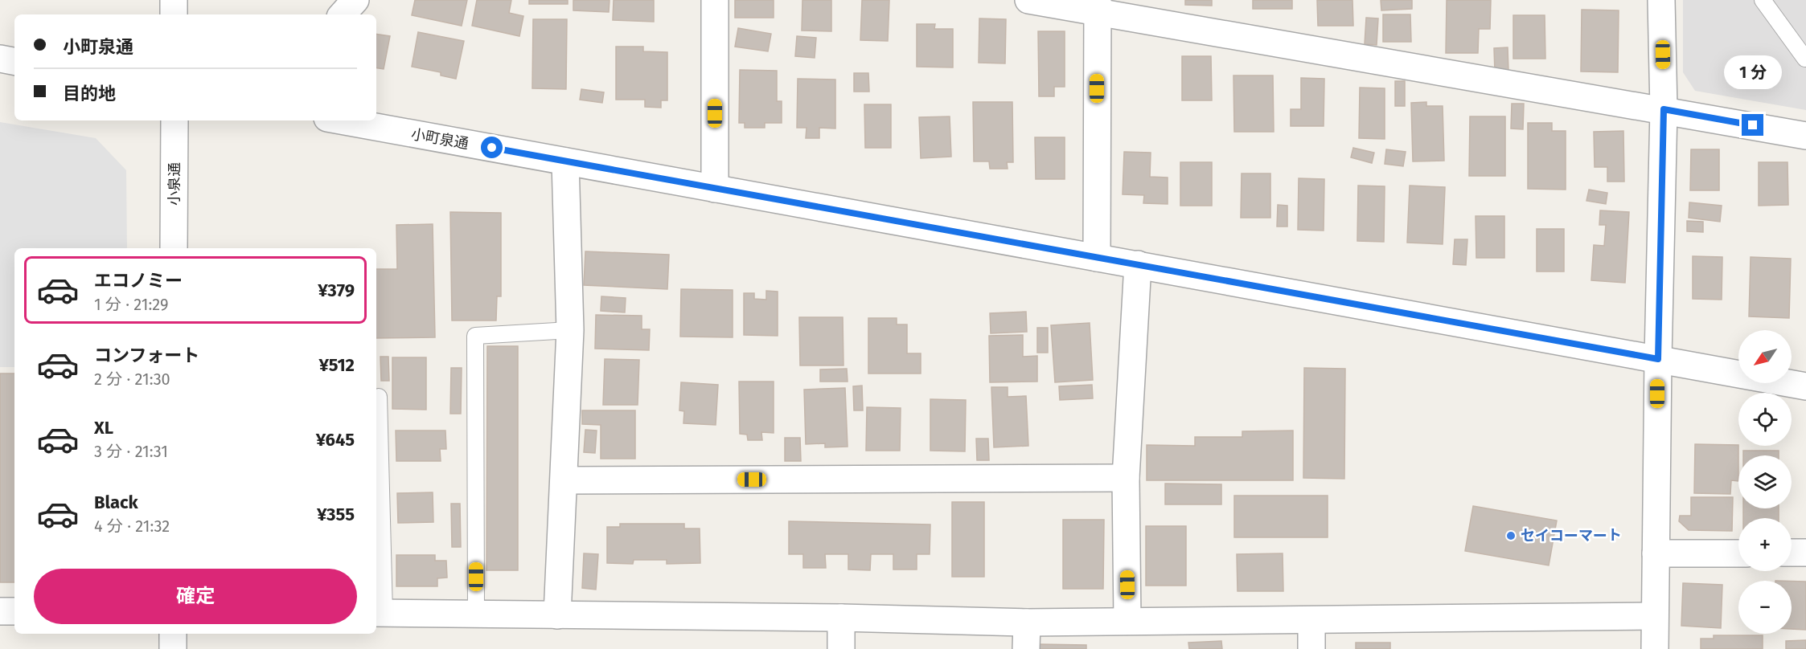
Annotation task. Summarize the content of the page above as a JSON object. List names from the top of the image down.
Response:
{
  "streets": {
    "street": ["小町泉通", "小泉通"]
  },
  "places": ["セイコーマート"],
  "north": "bottom left",
  "page": {
    "banner": ["小町泉通", "目的地"],
    "bubble": "1 分",
    "list": [
      {
        "name": "エコノミー",
        "note": "1 分 · 21:29",
        "value": "¥379"
      },
      {
        "name": "コンフォート",
        "note": "2 分 · 21:30",
        "value": "¥512"
      },
      {
        "name": "XL",
        "note": "3 分 · 21:31",
        "value": "¥645"
      },
      {
        "name": "Black",
        "note": "4 分 · 21:32",
        "value": "¥355"
      }
    ],
    "map_buttons": ["+", "−"],
    "buttons": "確定"
  }
}
